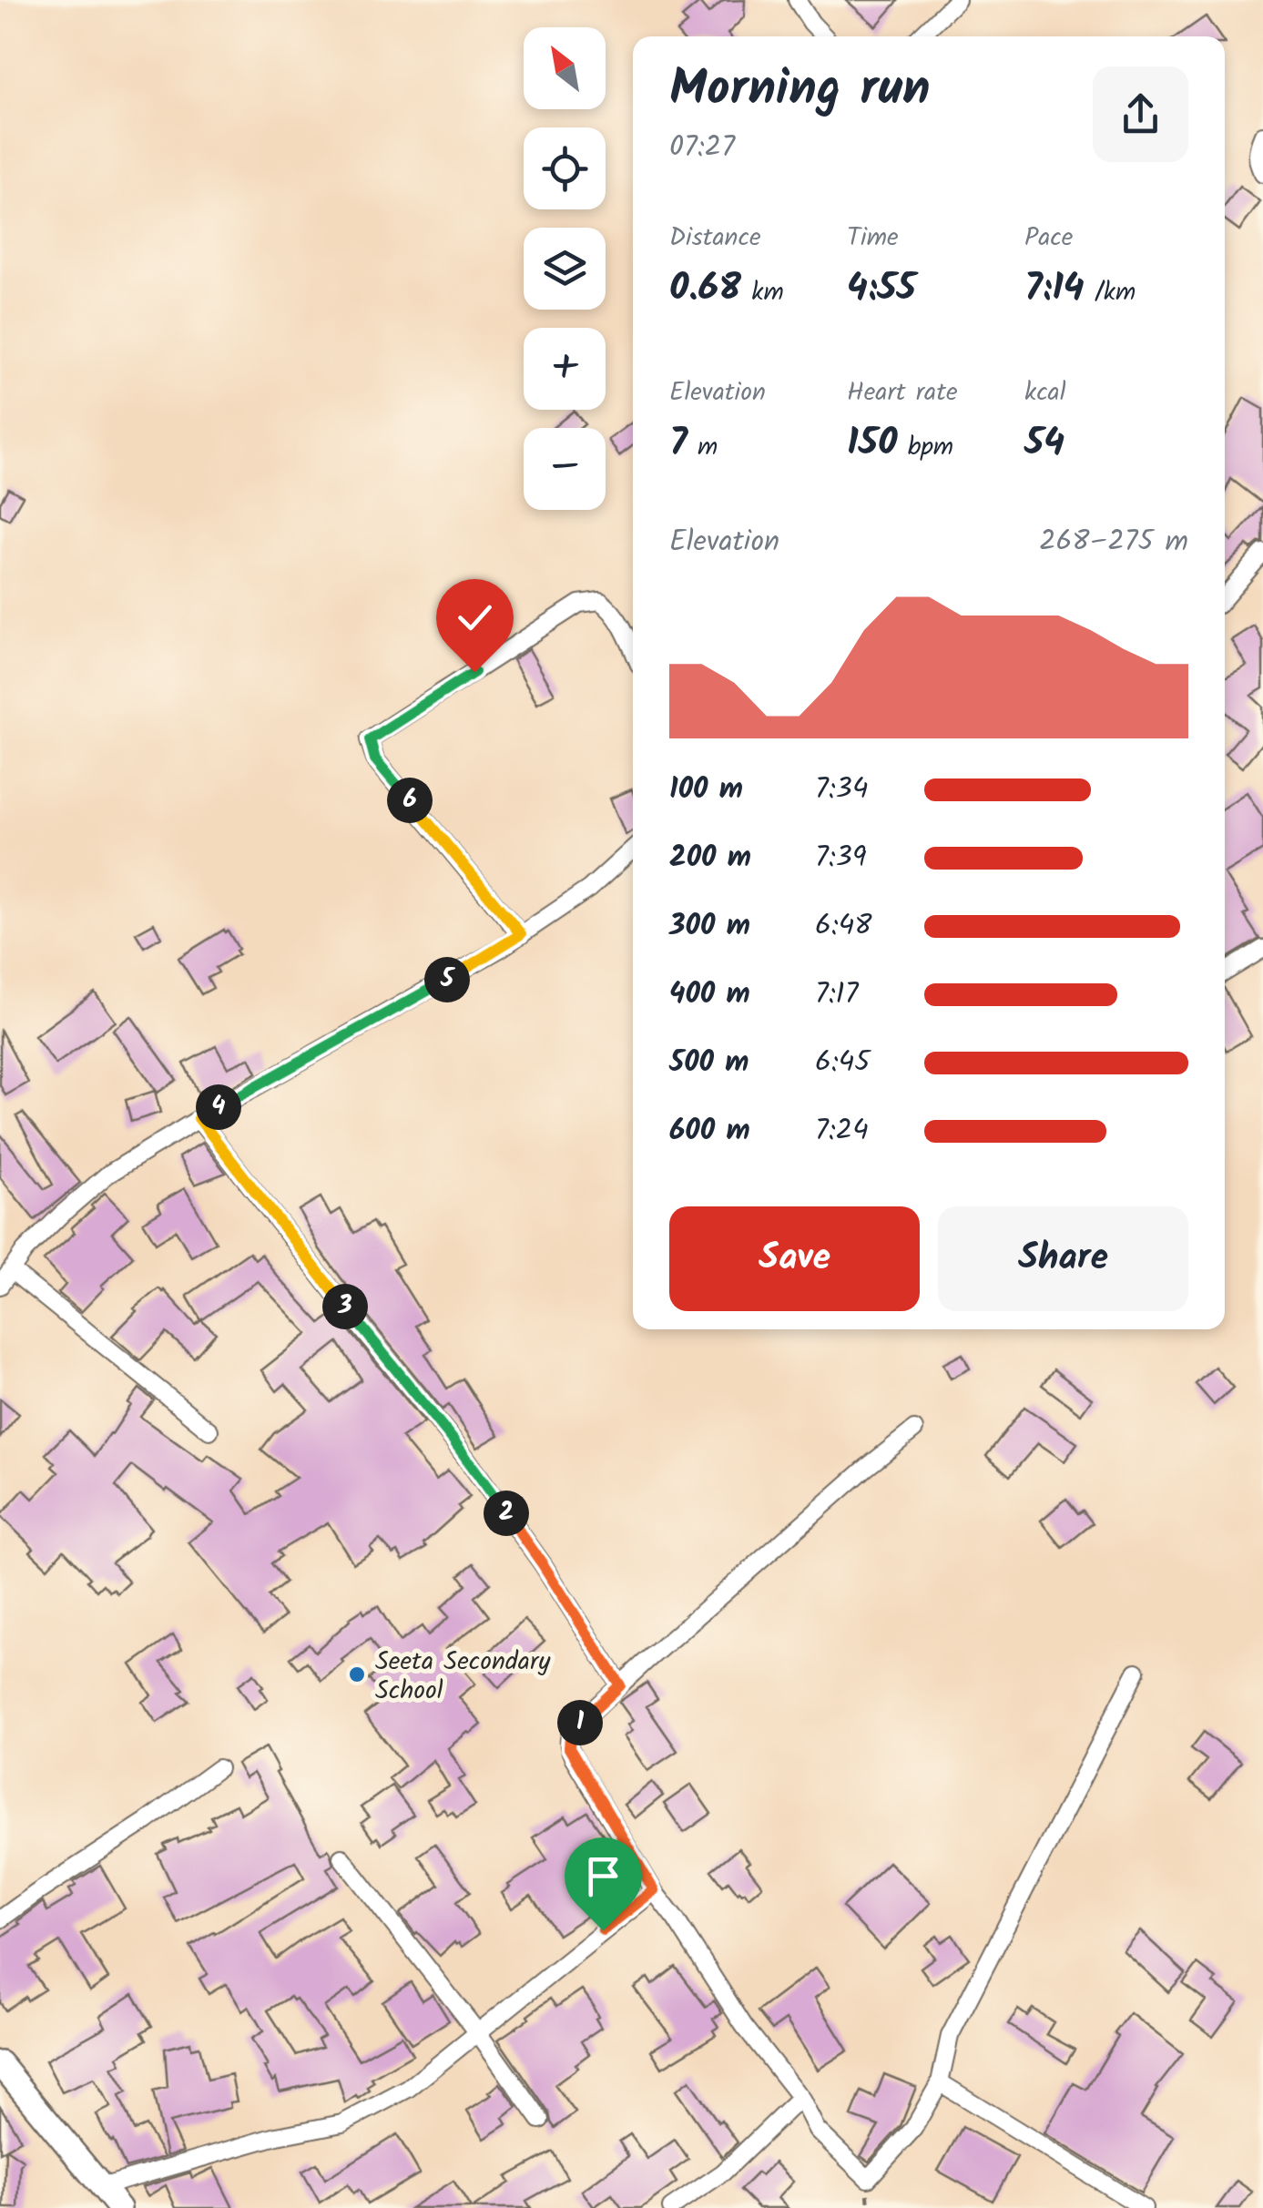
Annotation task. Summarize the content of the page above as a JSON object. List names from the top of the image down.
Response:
{
  "places": ["Seeta Secondary School"],
  "north": "top left",
  "page": {
    "map_buttons": ["+", "−"],
    "heading": ["Morning run", "07:27"],
    "stats": [
      ["Distance", "0.68 km"],
      ["Time", "4:55"],
      ["Pace", "7:14 /km"],
      ["Elevation", "7 m"],
      ["Heart rate", "150 bpm"],
      ["kcal", "54"]
    ],
    "chart": ["Elevation", "268–275 m"],
    "list": [
      {
        "name": "100 m",
        "note": "7:34"
      },
      {
        "name": "200 m",
        "note": "7:39"
      },
      {
        "name": "300 m",
        "note": "6:48"
      },
      {
        "name": "400 m",
        "note": "7:17"
      },
      {
        "name": "500 m",
        "note": "6:45"
      },
      {
        "name": "600 m",
        "note": "7:24"
      }
    ],
    "pins": [
      "6",
      "5",
      "4",
      "3",
      "2",
      "1"
    ],
    "buttons": ["Save", "Share"]
  }
}
